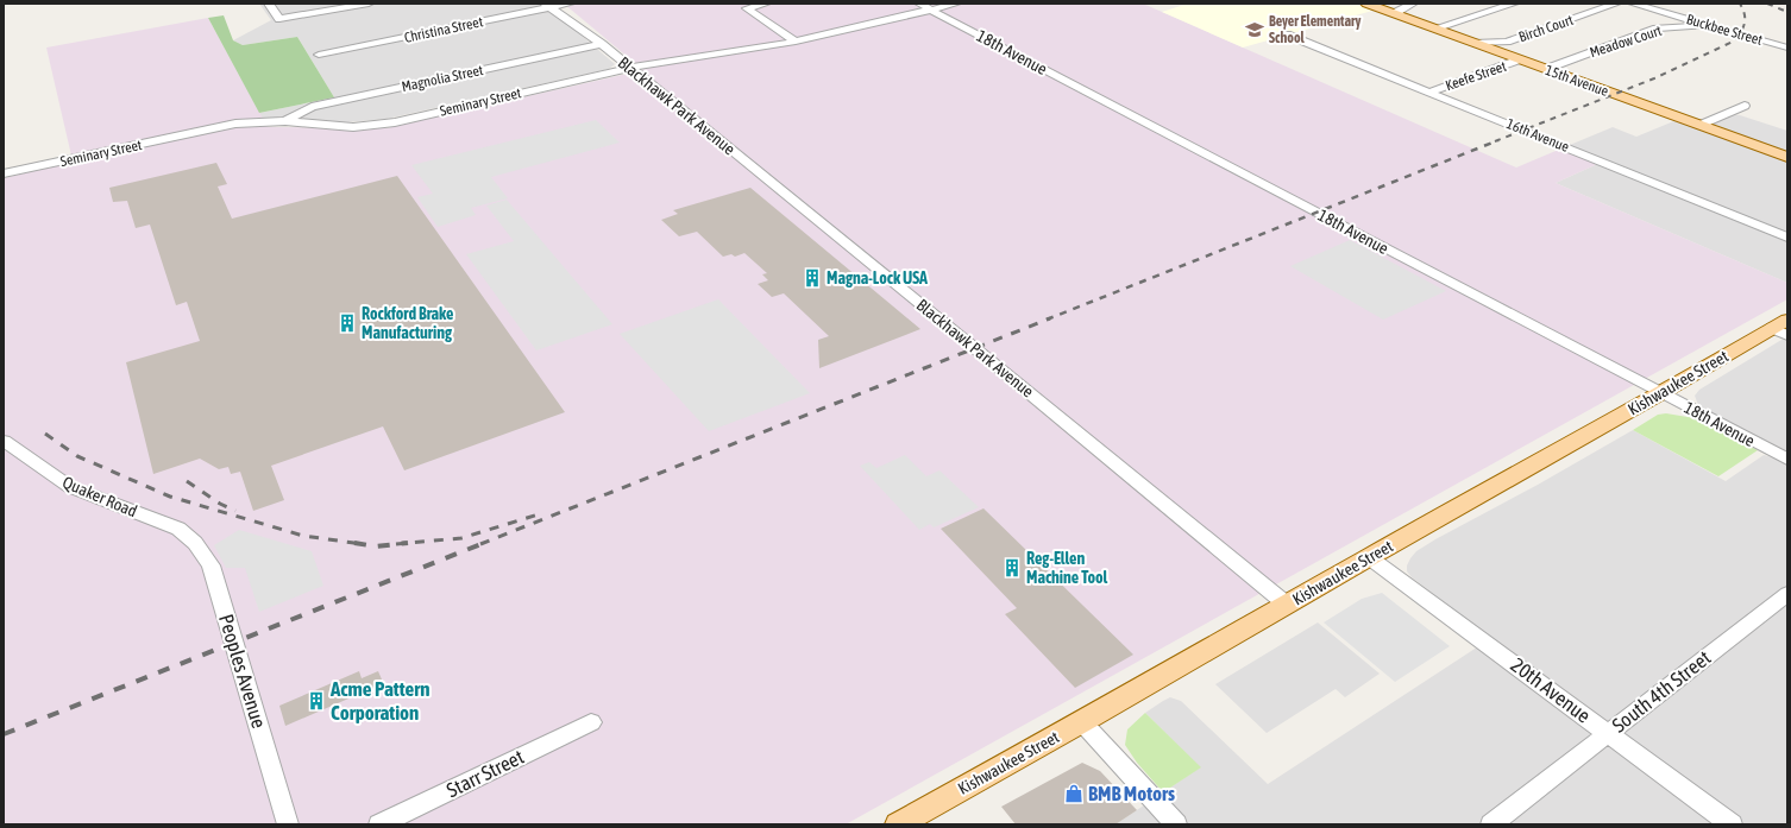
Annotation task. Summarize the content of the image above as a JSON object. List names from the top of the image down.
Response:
{
  "streets": {
    "main road": ["15th Avenue", "Kishwaukee Street"],
    "street": [
      "Birch Court",
      "Christina Street",
      "Buckbee Street",
      "Meadow Court",
      "18th Avenue",
      "Keefe Street",
      "Magnolia Street",
      "Seminary Street",
      "Blackhawk Park Avenue",
      "16th Avenue",
      "Quaker Road",
      "Peoples Avenue",
      "20th Avenue",
      "South 4th Street",
      "Starr Street"
    ]
  },
  "crossings": [
    ["Birch Court", "15th Avenue"],
    ["Christina Street", "Blackhawk Park Avenue"],
    ["Buckbee Street", "Meadow Court"],
    ["Meadow Court", "15th Avenue"],
    ["18th Avenue", "Seminary Street"],
    ["18th Avenue", "Kishwaukee Street"],
    ["Keefe Street", "15th Avenue"],
    ["Keefe Street", "16th Avenue"],
    ["Magnolia Street", "Seminary Street"],
    ["Magnolia Street", "Blackhawk Park Avenue"],
    ["Seminary Street", "Blackhawk Park Avenue"],
    ["Blackhawk Park Avenue", "Kishwaukee Street"],
    ["Kishwaukee Street", "20th Avenue"],
    ["Quaker Road", "Peoples Avenue"],
    ["20th Avenue", "South 4th Street"]
  ],
  "places": {
    "school or university": ["Beyer Elementary School"],
    "building": [
      "Magna-Lock USA",
      "Rockford Brake Manufacturing",
      "Reg-Ellen Machine Tool",
      "Acme Pattern Corporation"
    ],
    "shop": ["BMB Motors"]
  }
}
